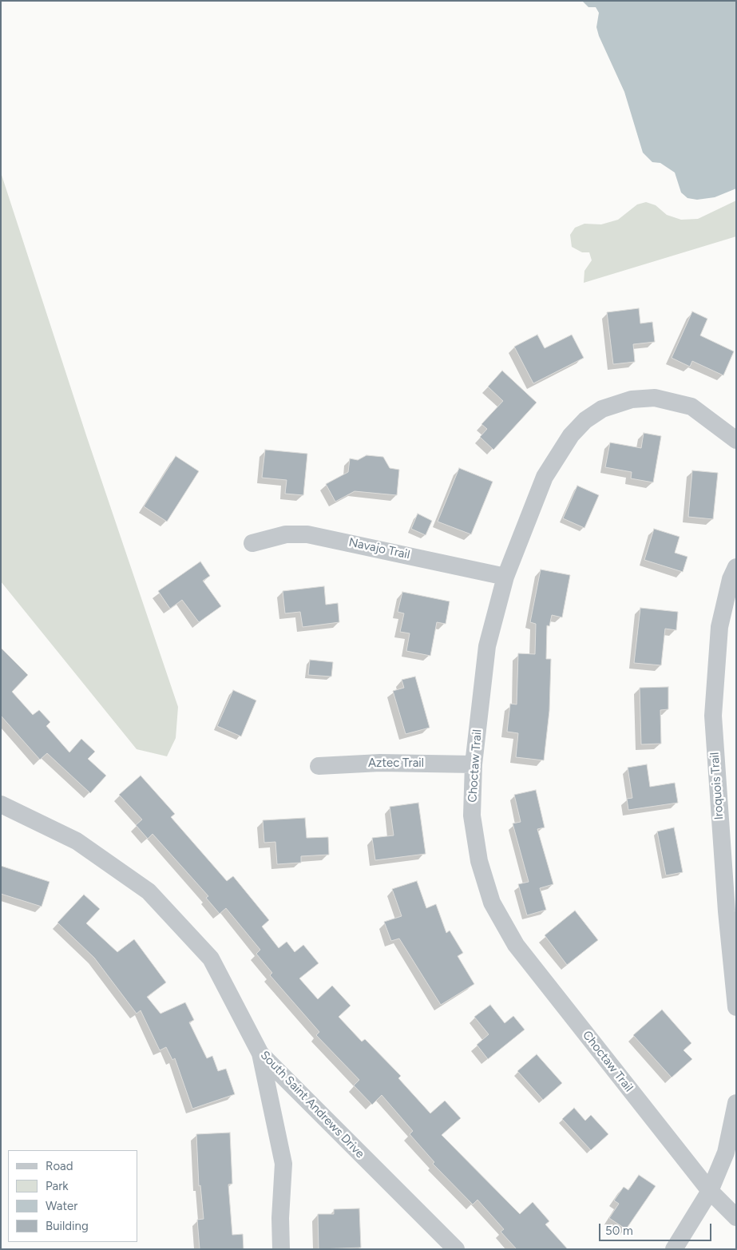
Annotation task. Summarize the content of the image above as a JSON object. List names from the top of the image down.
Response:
{
  "streets": {
    "street": [
      "Navajo Trail",
      "Aztec Trail",
      "Choctaw Trail",
      "Iroquois Trail",
      "South Saint Andrews Drive"
    ]
  },
  "crossings": [
    ["Navajo Trail", "Choctaw Trail"],
    ["Aztec Trail", "Choctaw Trail"]
  ],
  "legend": [
    "Road",
    "Park",
    "Water",
    "Building"
  ],
  "scale_bar": "50 m"
}
